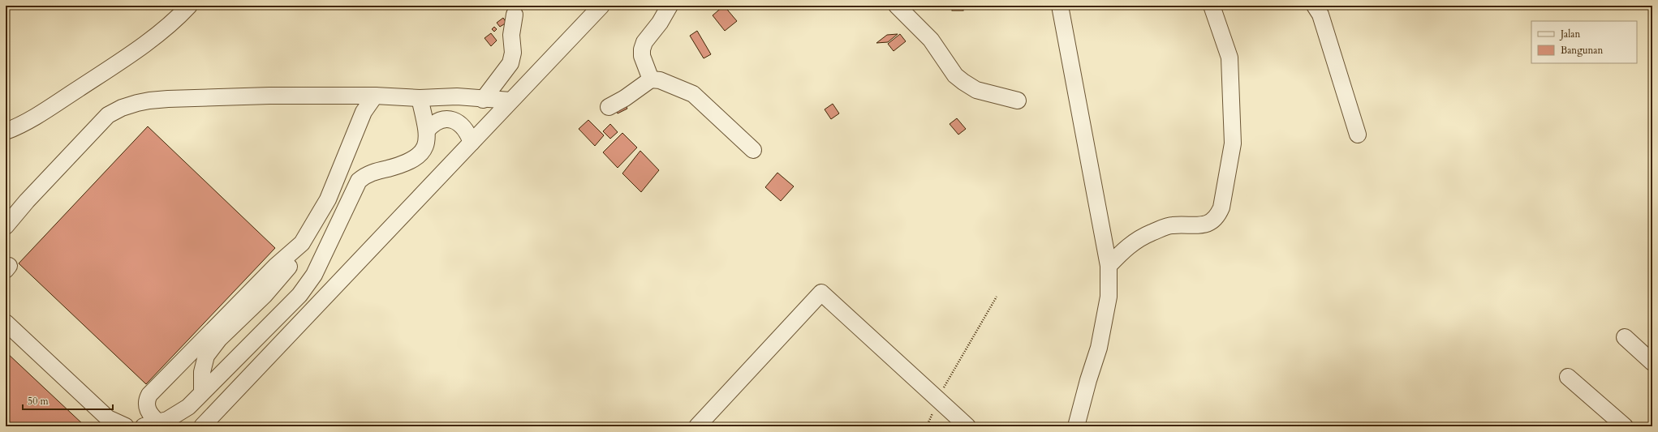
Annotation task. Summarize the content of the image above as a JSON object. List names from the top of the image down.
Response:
{
  "legend": ["Jalan", "Bangunan"],
  "scale_bar": "50 m"
}
